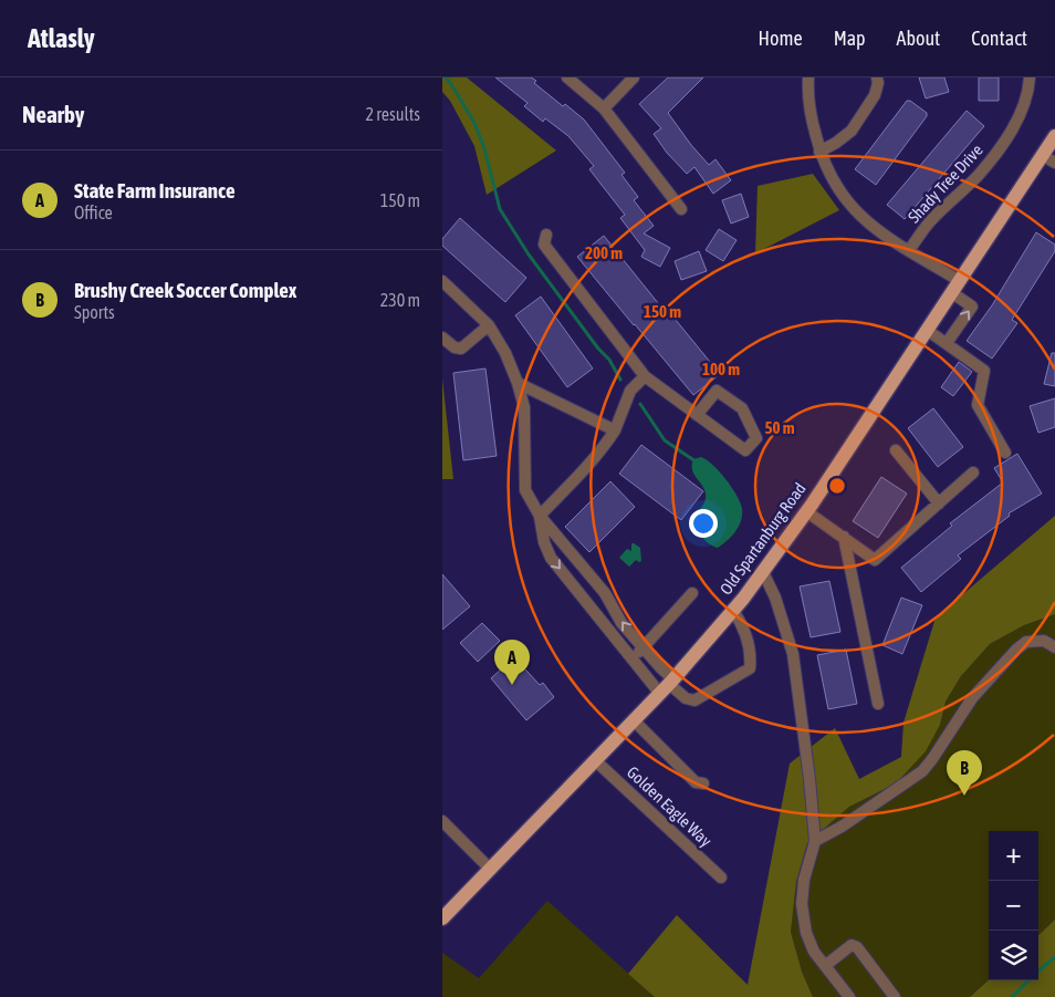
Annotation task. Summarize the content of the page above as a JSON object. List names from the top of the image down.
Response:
{
  "streets": {
    "main road": ["Old Spartanburg Road"],
    "street": ["Shady Tree Drive", "Golden Eagle Way"]
  },
  "crossings": [
    ["Old Spartanburg Road", "Golden Eagle Way"]
  ],
  "page": {
    "header": "Atlasly",
    "nav": [
      "Home",
      "Map",
      "About",
      "Contact"
    ],
    "heading": ["Nearby", "2 results"],
    "list": [
      {
        "mark": "A",
        "name": "State Farm Insurance",
        "note": "Office",
        "value": "150 m"
      },
      {
        "mark": "B",
        "name": "Brushy Creek Soccer Complex",
        "note": "Sports",
        "value": "230 m"
      }
    ],
    "pins": ["A", "B"],
    "map_buttons": ["+", "−"]
  },
  "rings": [
    "200 m",
    "150 m",
    "100 m",
    "50 m"
  ]
}
